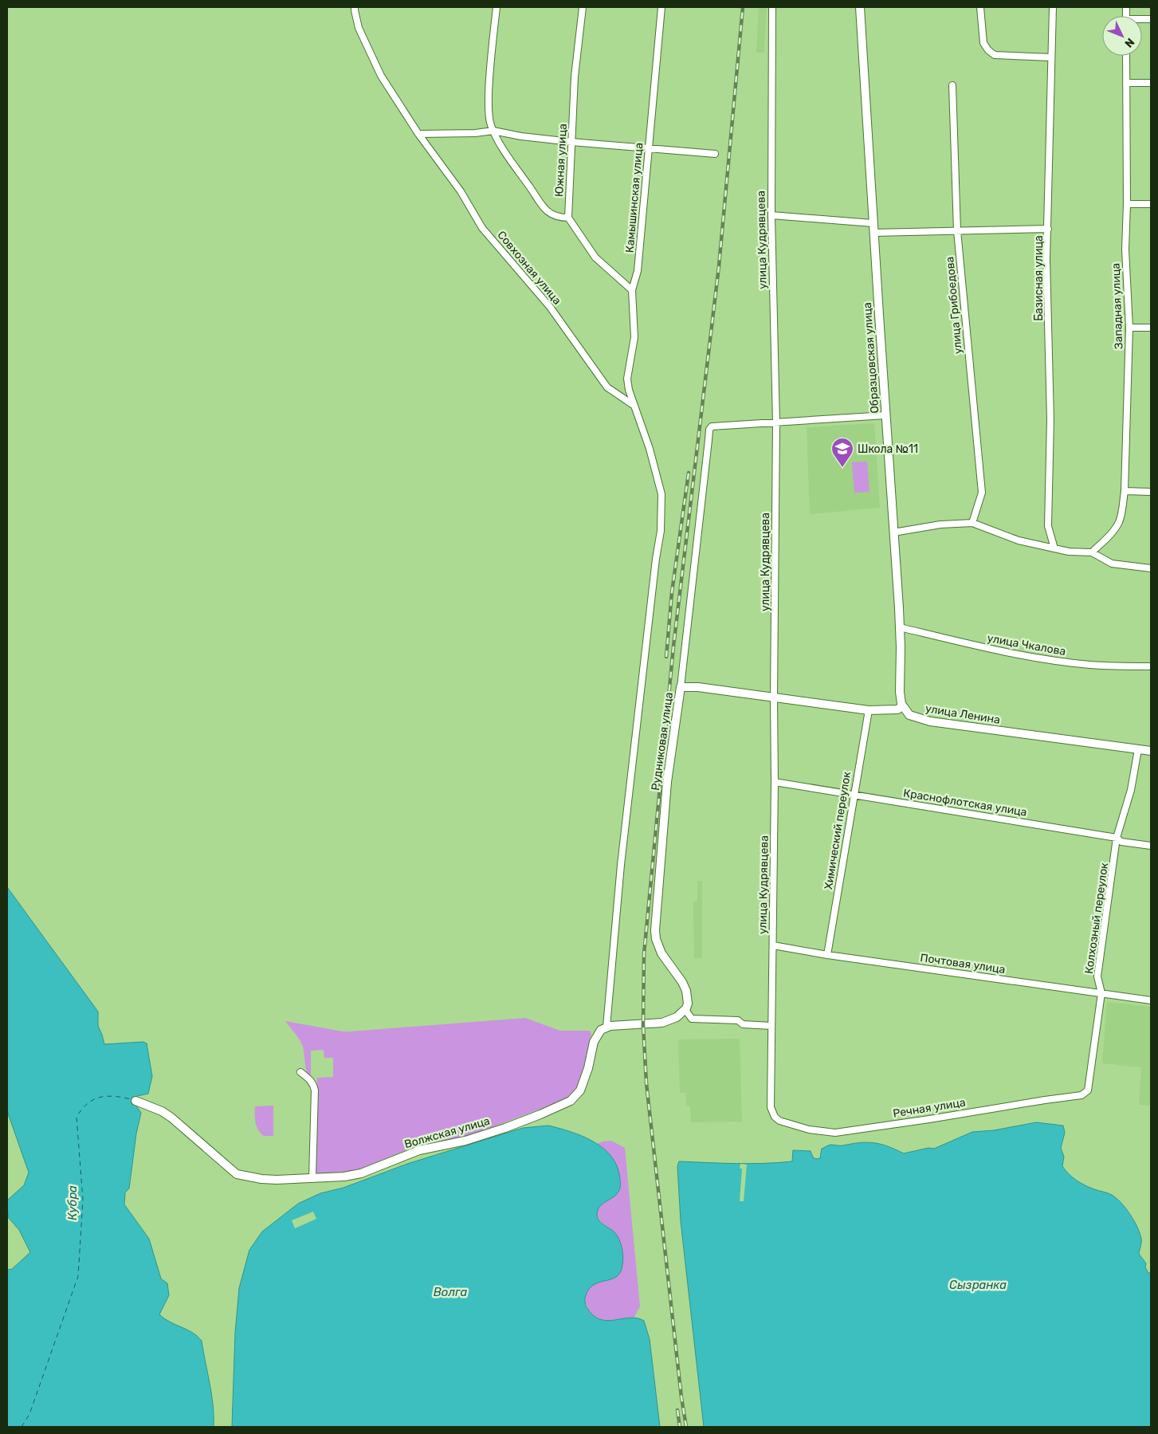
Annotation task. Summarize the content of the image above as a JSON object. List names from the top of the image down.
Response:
{
  "streets": {
    "street": [
      "Южная улица",
      "Камышинская улица",
      "улица Кудрявцева",
      "Совхозная улица",
      "Базисная улица",
      "улица Грибоедова",
      "Западная улица",
      "Образцовская улица",
      "улица Чкалова",
      "улица Ленина",
      "Рудниковая улица",
      "Краснофлотская улица",
      "Химический переулок",
      "Колхозный переулок",
      "Почтовая улица",
      "Речная улица",
      "Волжская улица"
    ]
  },
  "crossings": [
    ["Камышинская улица", "Совхозная улица"],
    ["Камышинская улица", "Волжская улица"],
    ["улица Кудрявцева", "Рудниковая улица"],
    ["улица Кудрявцева", "Краснофлотская улица"],
    ["улица Кудрявцева", "Почтовая улица"],
    ["улица Кудрявцева", "Речная улица"],
    ["Образцовская улица", "улица Чкалова"],
    ["Образцовская улица", "улица Ленина"],
    ["улица Ленина", "Колхозный переулок"],
    ["Краснофлотская улица", "Химический переулок"],
    ["Краснофлотская улица", "Колхозный переулок"],
    ["Химический переулок", "Почтовая улица"],
    ["Колхозный переулок", "Почтовая улица"],
    ["Колхозный переулок", "Речная улица"]
  ],
  "water": ["Кубра", "Сызранка", "Волга"],
  "places": {
    "school or university": ["Школа №11"]
  },
  "north": "bottom right"
}
